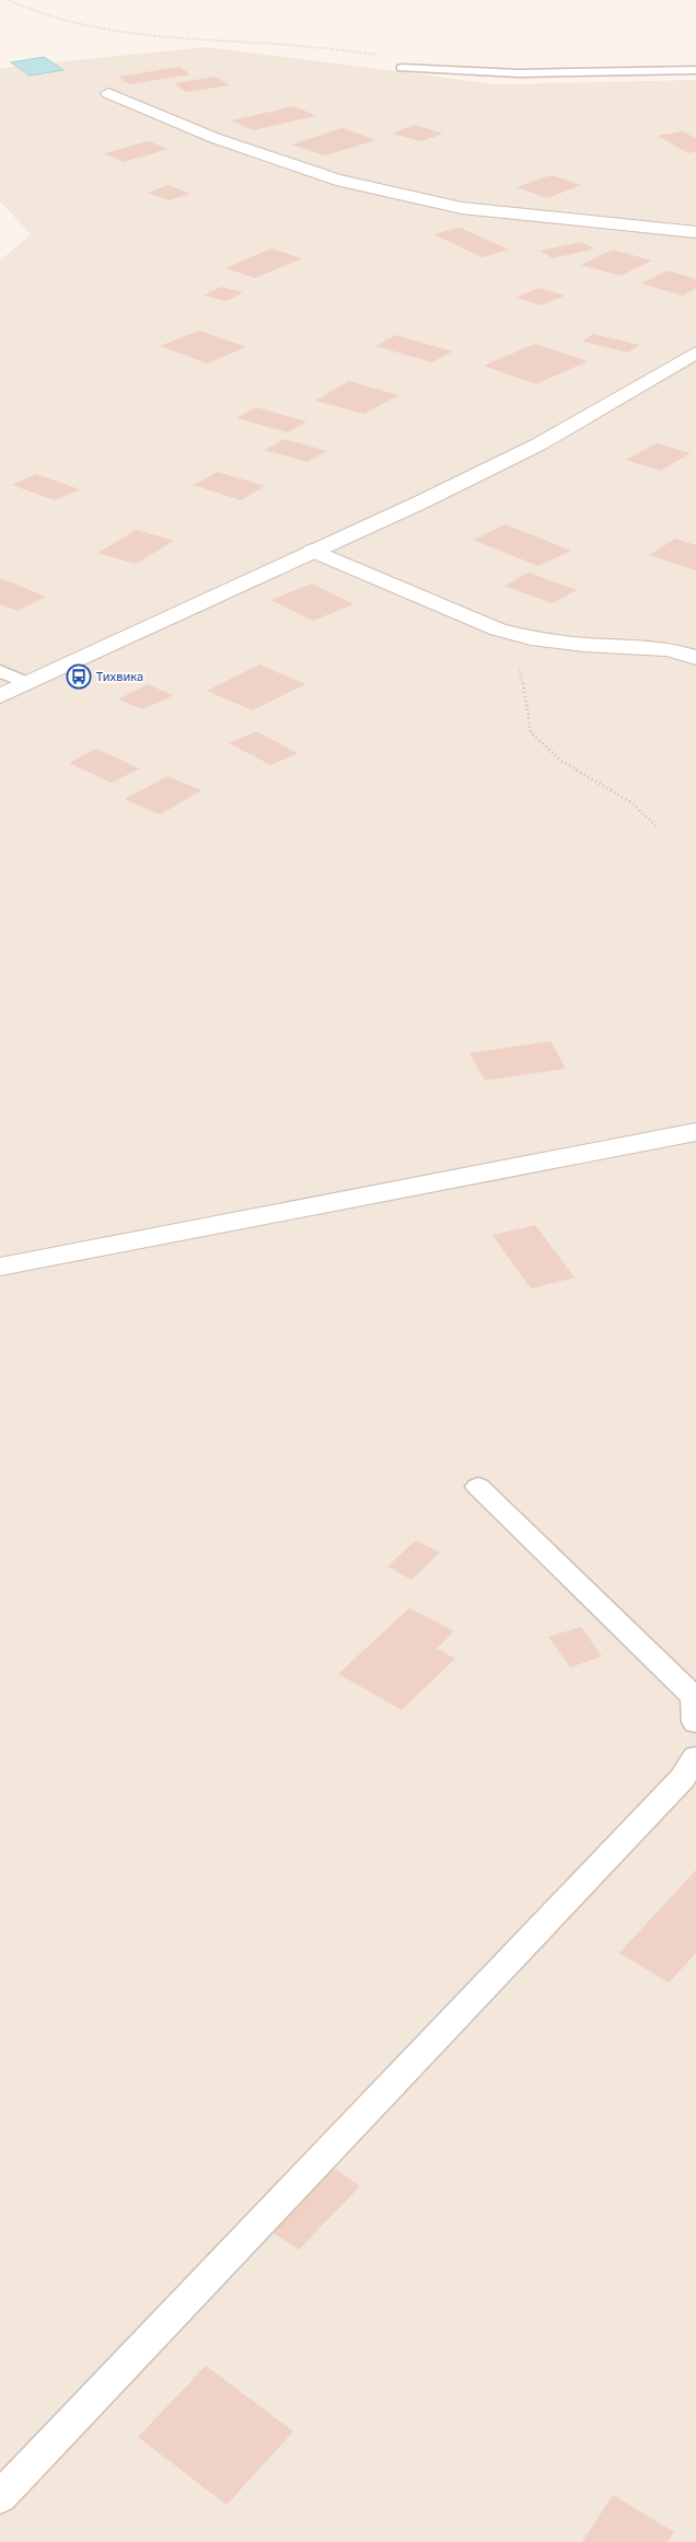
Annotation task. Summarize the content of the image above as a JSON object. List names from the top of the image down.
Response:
{
  "places": {
    "bus stop": ["Тихвика"]
  }
}
